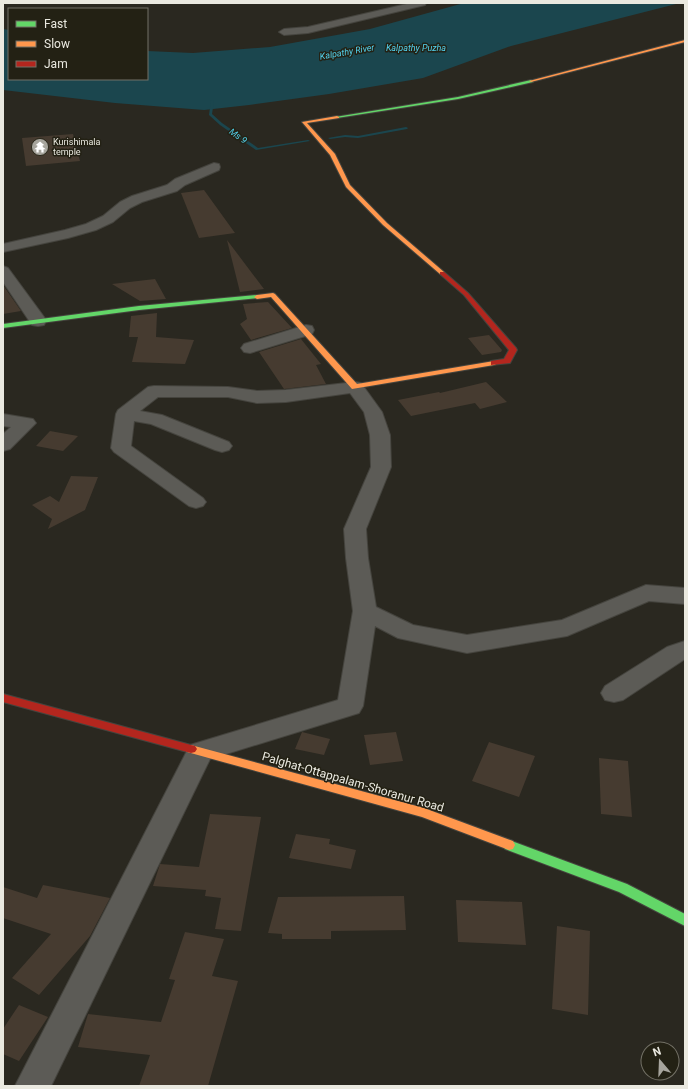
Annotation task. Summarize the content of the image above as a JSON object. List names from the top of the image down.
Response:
{
  "streets": {
    "street": ["Palghat-Ottappalam-Shoranur Road"]
  },
  "water": ["Kalpathy Puzha", "Kalpathy River", "Ms 9"],
  "places": {
    "temple": ["Kurishimala temple"]
  },
  "legend": ["Fast", "Slow", "Jam"],
  "north": "top"
}
